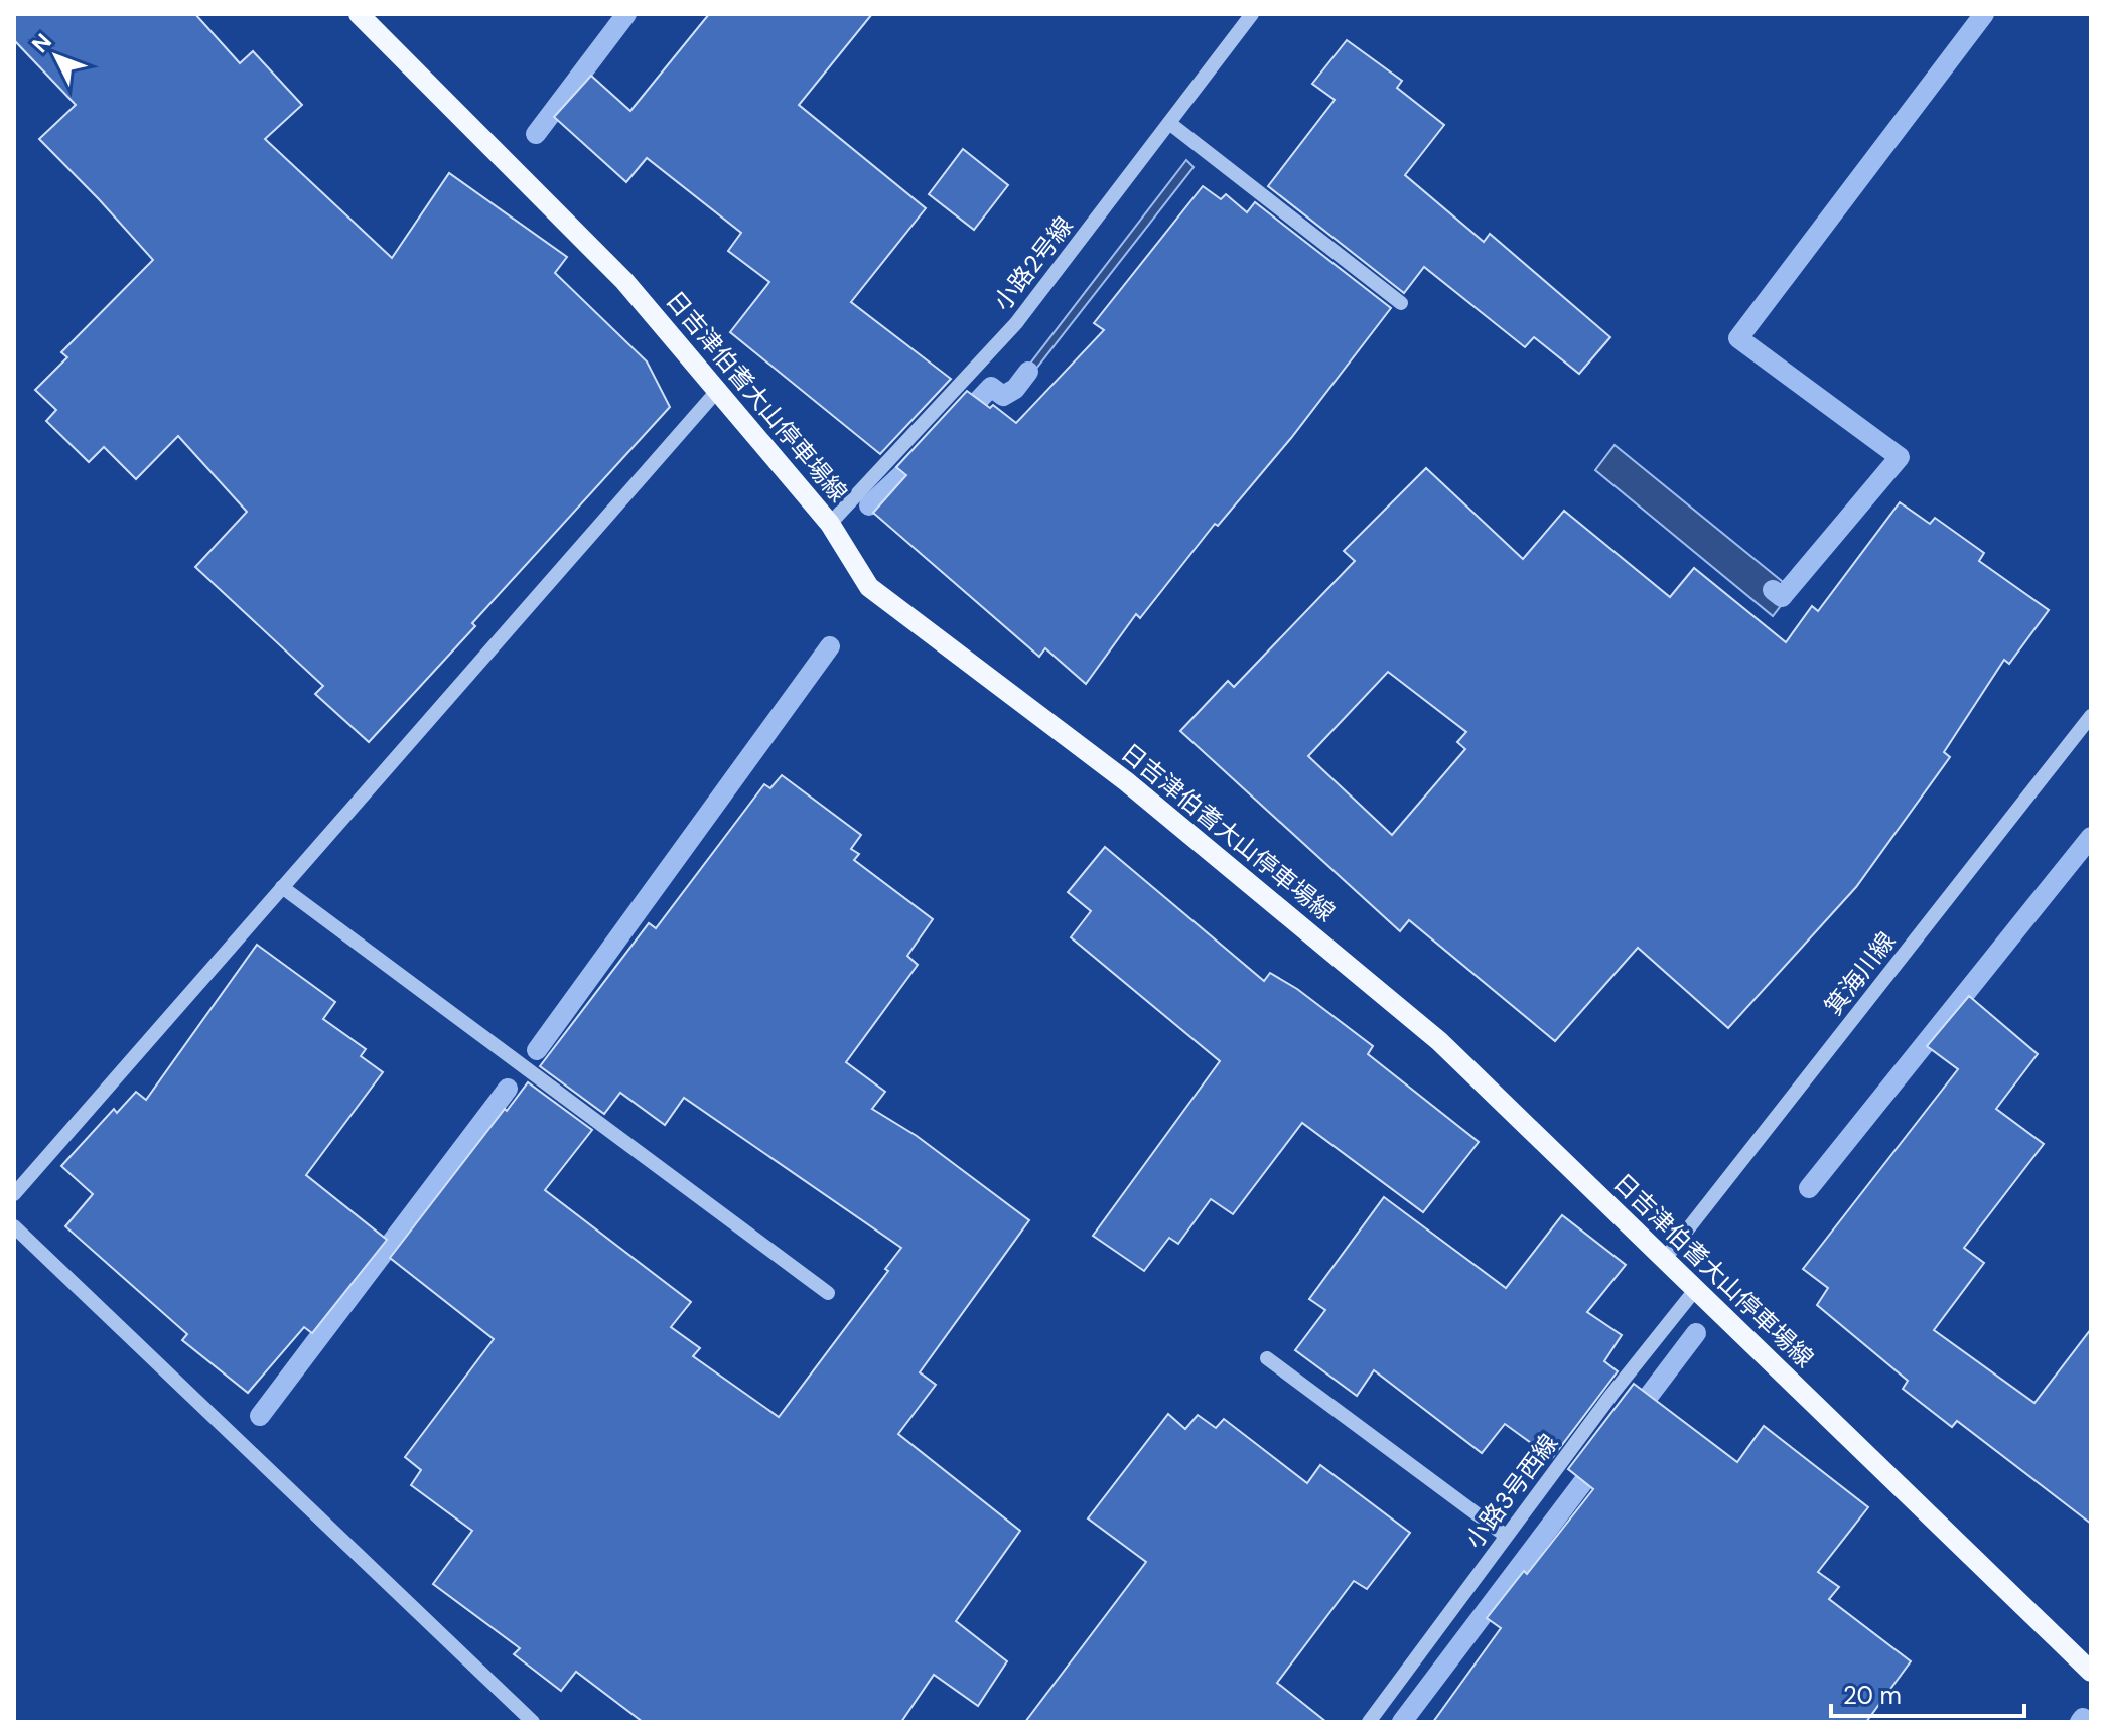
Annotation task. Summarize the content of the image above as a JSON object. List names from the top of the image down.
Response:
{
  "streets": {
    "main road": ["日吉津伯耆大山停車場線"],
    "street": ["小路2号線", "箕海川線", "小路3号西線"]
  },
  "crossings": [
    ["小路2号線", "日吉津伯耆大山停車場線"],
    ["日吉津伯耆大山停車場線", "箕海川線"],
    ["日吉津伯耆大山停車場線", "小路3号西線"]
  ],
  "scale_bar": "20 m",
  "north": "top left"
}
